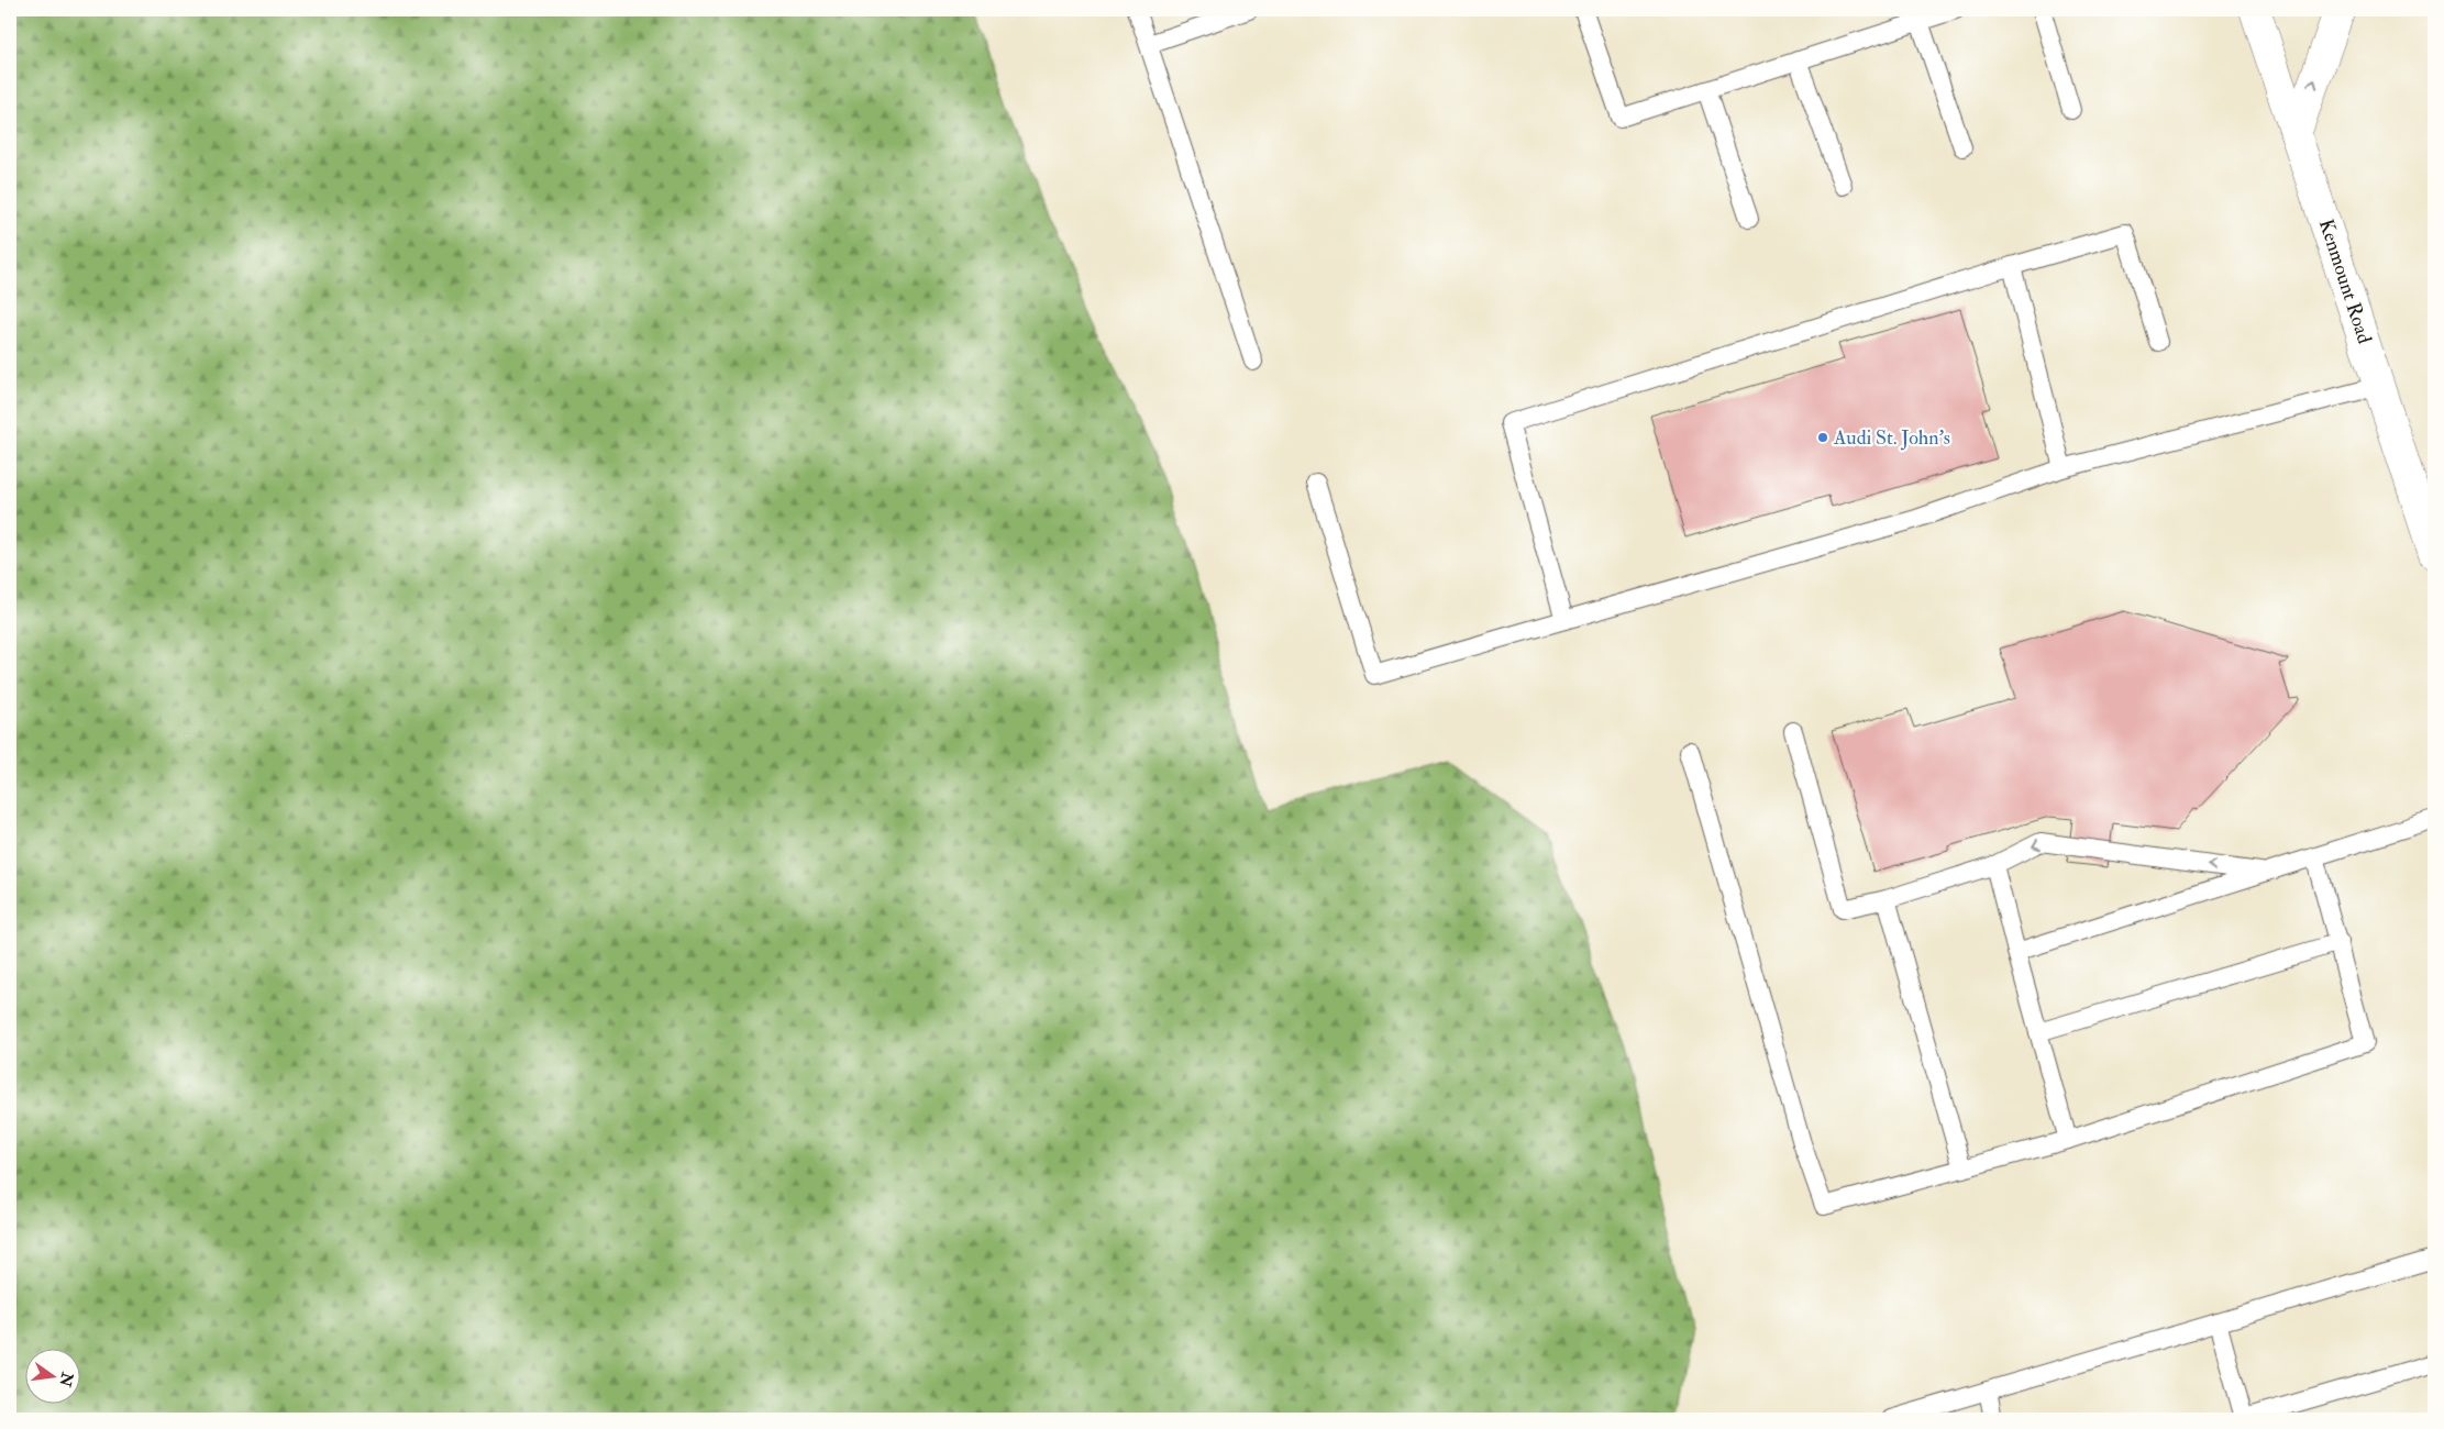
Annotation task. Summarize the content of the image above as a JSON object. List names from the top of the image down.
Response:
{
  "streets": {
    "main road": ["Kenmount Road"]
  },
  "places": ["Audi St. John's"],
  "north": "right"
}
